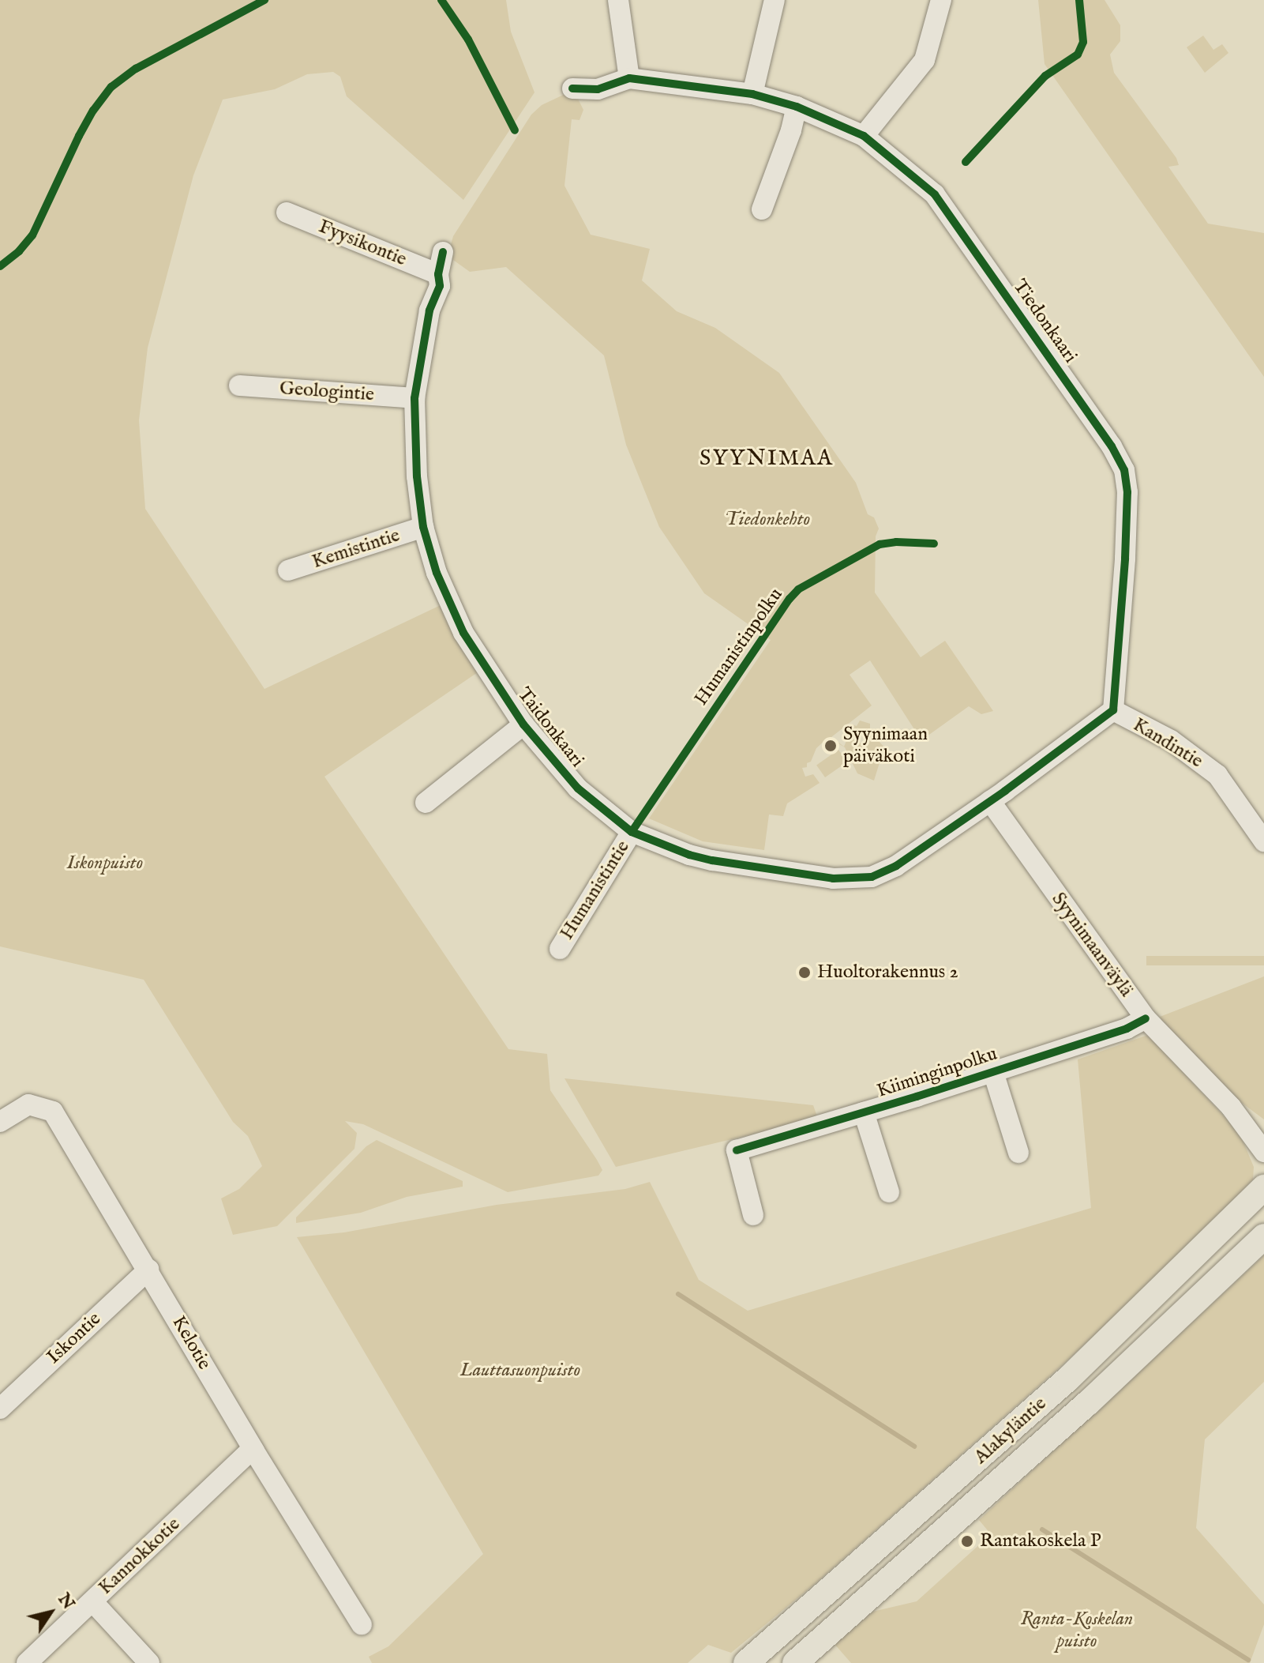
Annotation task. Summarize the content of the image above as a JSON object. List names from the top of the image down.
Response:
{
  "streets": {
    "main road": ["Alakyläntie"],
    "street": [
      "Fyysikontie",
      "Tiedonkaari",
      "Geologintie",
      "Kemistintie",
      "Taidonkaari",
      "Kandintie",
      "Humanistintie",
      "Syynimaanväylä",
      "Kiiminginpolku",
      "Iskontie",
      "Kelotie",
      "Kannokkotie"
    ],
    "cycle path": ["Humanistinpolku"]
  },
  "crossings": [
    ["Fyysikontie", "Taidonkaari"],
    ["Tiedonkaari", "Kandintie"],
    ["Geologintie", "Taidonkaari"],
    ["Kemistintie", "Taidonkaari"],
    ["Taidonkaari", "Humanistintie"],
    ["Taidonkaari", "Syynimaanväylä"],
    ["Syynimaanväylä", "Kiiminginpolku"],
    ["Iskontie", "Kelotie"],
    ["Kelotie", "Kannokkotie"]
  ],
  "districts": ["SYYNIMAA"],
  "parks": [
    "Tiedonkehto",
    "Iskonpuisto",
    "Lauttasuonpuisto",
    "Ranta-Koskelan puisto"
  ],
  "places": ["Syynimaan päiväkoti", "Huoltorakennus 2", "Rantakoskela P"],
  "north": "top right"
}
